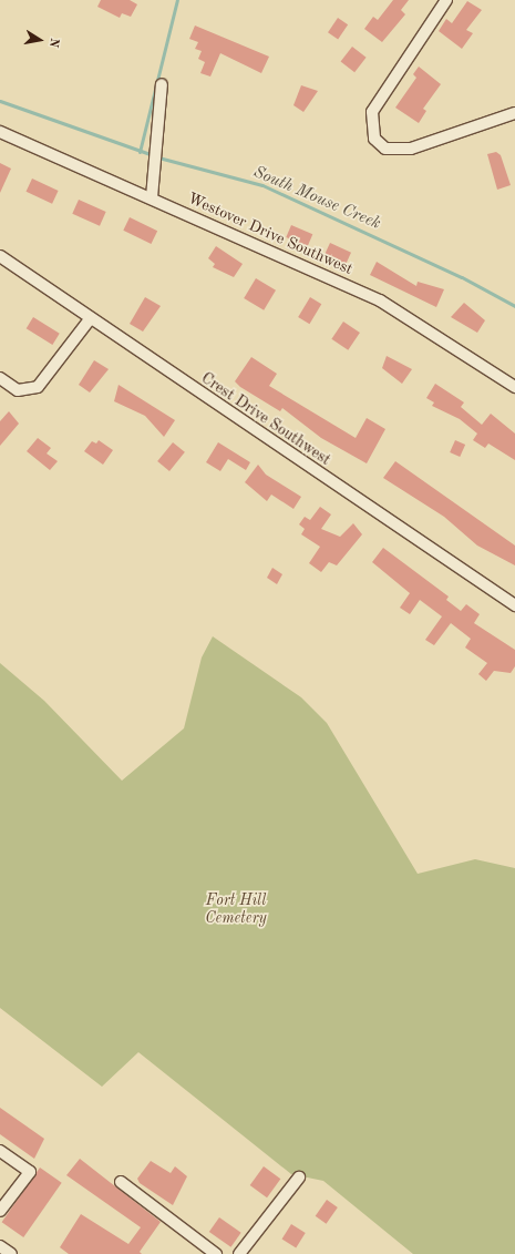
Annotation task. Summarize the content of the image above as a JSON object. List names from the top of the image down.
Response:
{
  "streets": {
    "street": ["Westover Drive Southwest", "Crest Drive Southwest"]
  },
  "water": ["South Mouse Creek"],
  "parks": ["Fort Hill Cemetery"],
  "north": "right"
}
